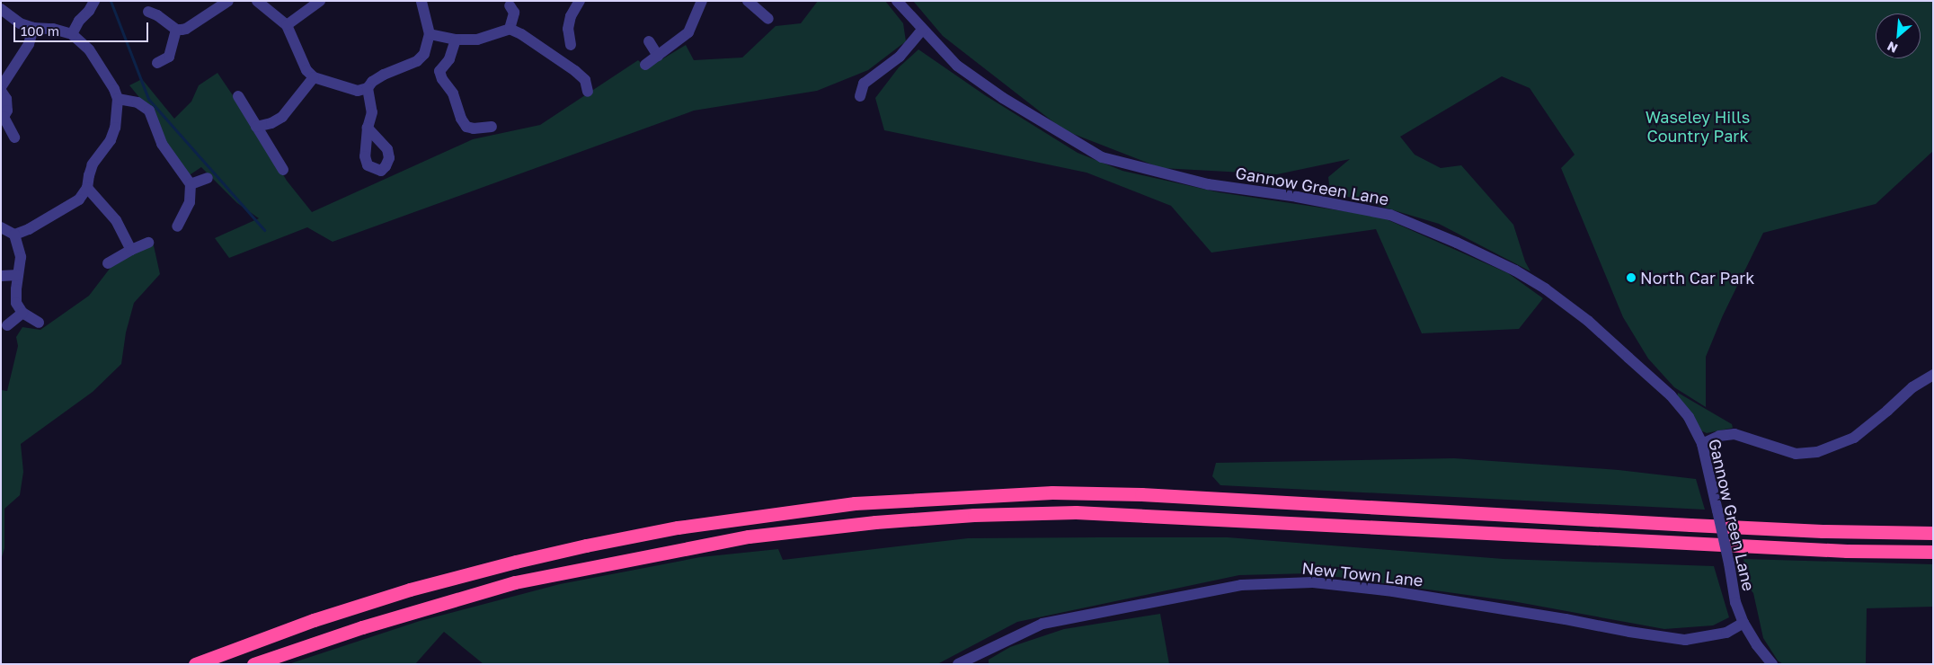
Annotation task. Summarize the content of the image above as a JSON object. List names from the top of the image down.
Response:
{
  "streets": {
    "street": ["Gannow Green Lane", "New Town Lane"]
  },
  "crossings": [
    ["Gannow Green Lane", "New Town Lane"]
  ],
  "parks": ["Waseley Hills Country Park"],
  "places": ["North Car Park"],
  "scale_bar": "100 m",
  "north": "bottom left"
}
